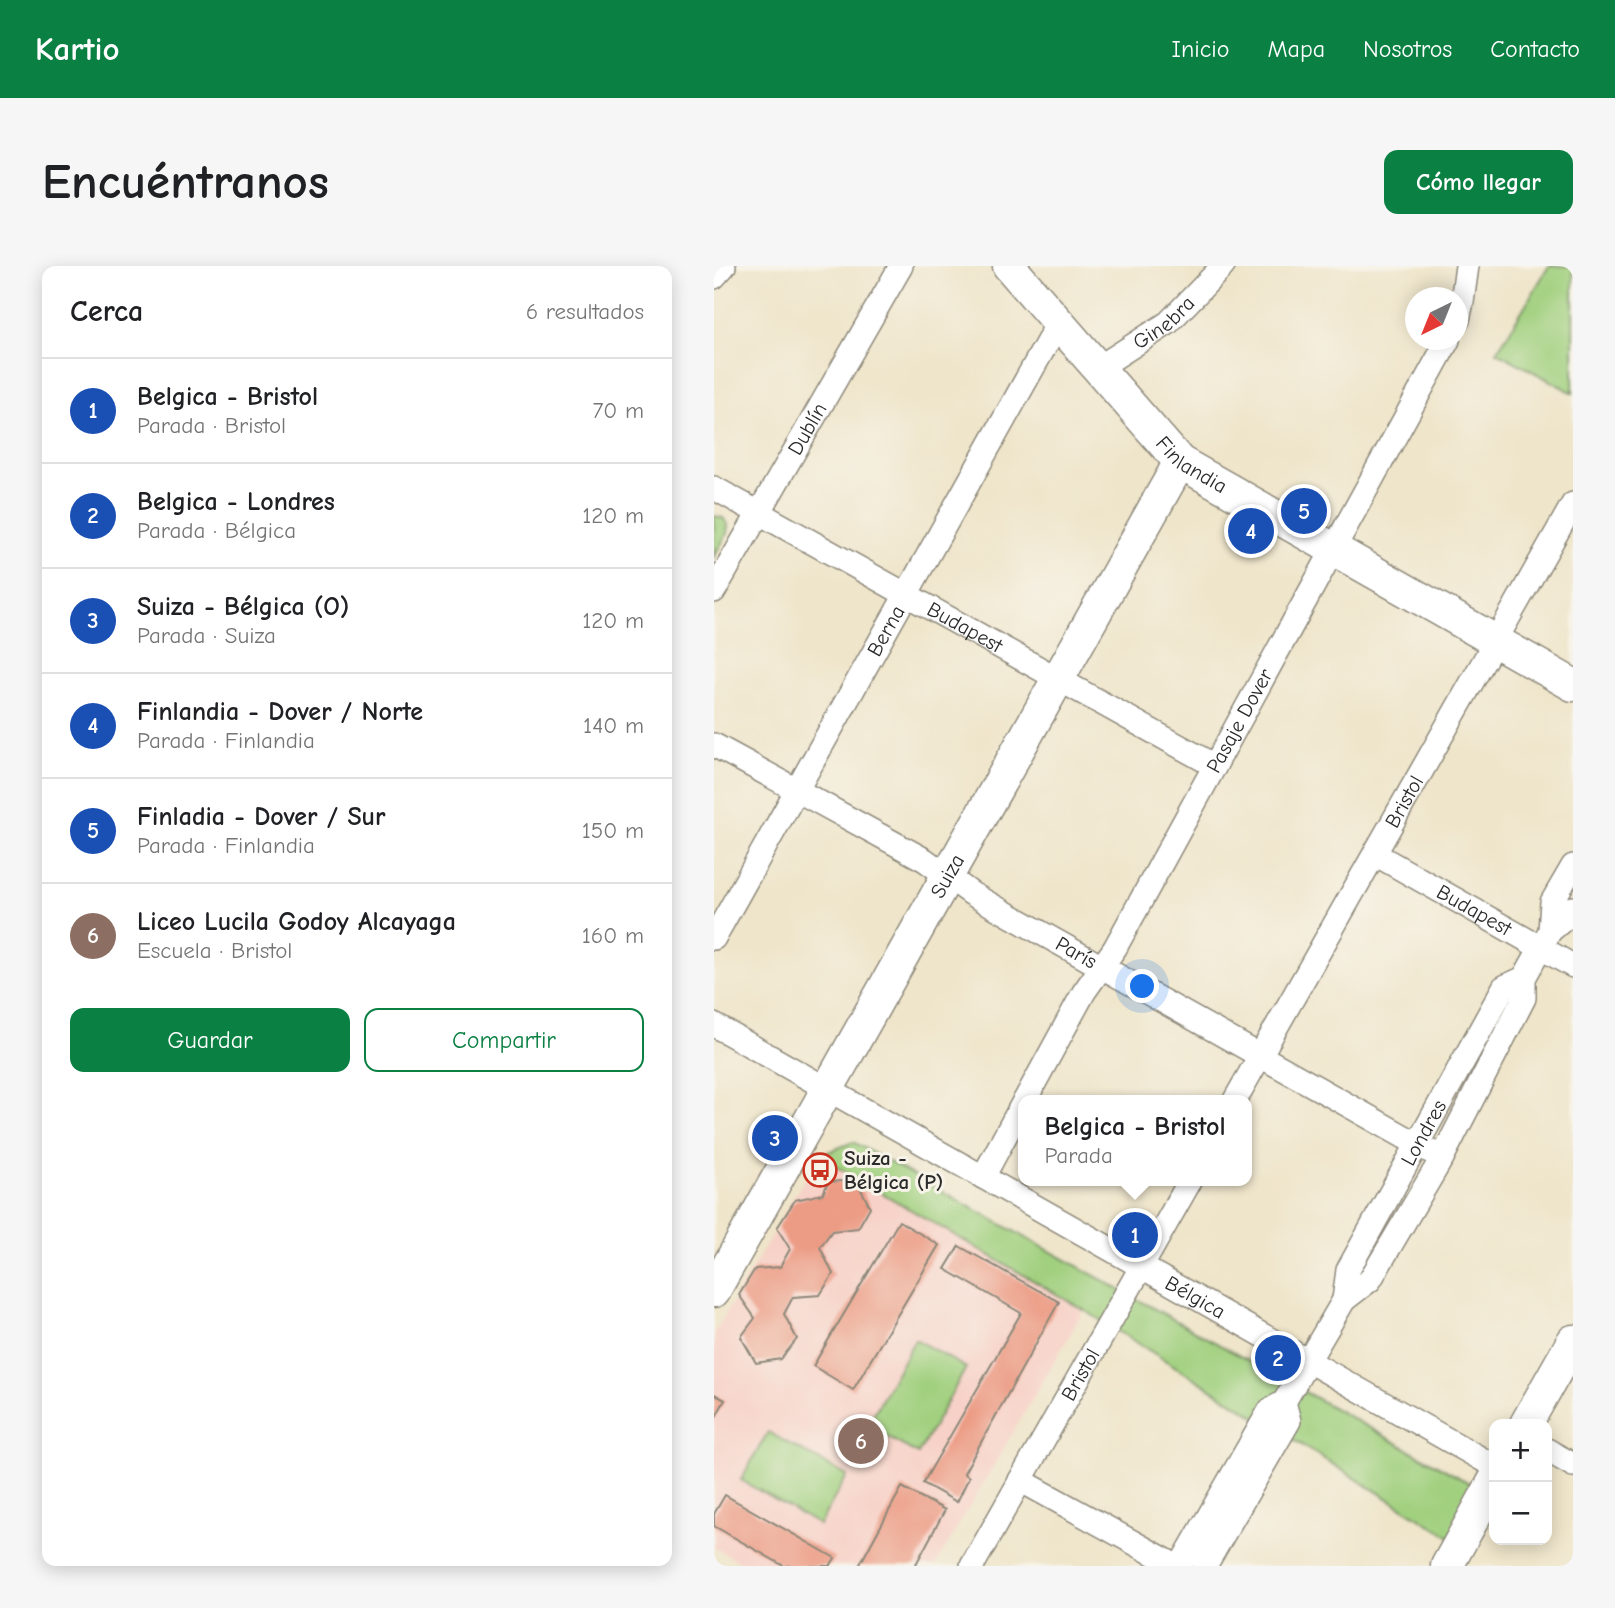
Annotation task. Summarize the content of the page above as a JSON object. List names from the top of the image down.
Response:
{
  "streets": {
    "street": [
      "Ginebra",
      "Dublín",
      "Finlandia",
      "Budapest",
      "Berna",
      "Pasaje Dover",
      "Bristol",
      "Suiza",
      "París",
      "Londres",
      "Bélgica"
    ]
  },
  "crossings": [
    ["Ginebra", "Finlandia"],
    ["Dublín", "Budapest"],
    ["Finlandia", "Berna"],
    ["Finlandia", "Pasaje Dover"],
    ["Finlandia", "Bristol"],
    ["Finlandia", "Suiza"],
    ["Budapest", "Berna"],
    ["Budapest", "Pasaje Dover"],
    ["Budapest", "Bristol"],
    ["Budapest", "Suiza"],
    ["Budapest", "Londres"],
    ["Berna", "París"],
    ["Pasaje Dover", "París"],
    ["Pasaje Dover", "Bélgica"],
    ["Bristol", "París"],
    ["Bristol", "Bélgica"],
    ["Suiza", "París"],
    ["Suiza", "Bélgica"],
    ["París", "Londres"],
    ["Londres", "Bélgica"]
  ],
  "places": {
    "bus stop": ["Suiza - Bélgica (P)"]
  },
  "north": "bottom left",
  "page": {
    "header": "Kartio",
    "nav": [
      "Inicio",
      "Mapa",
      "Nosotros",
      "Contacto"
    ],
    "buttons": [
      "Cómo llegar",
      ["Guardar", "Compartir"]
    ],
    "title": "Encuéntranos",
    "heading": ["Cerca", "6 resultados"],
    "list": [
      {
        "mark": "1",
        "name": "Belgica - Bristol",
        "note": "Parada · Bristol",
        "value": "70 m"
      },
      {
        "mark": "2",
        "name": "Belgica - Londres",
        "note": "Parada · Bélgica",
        "value": "120 m"
      },
      {
        "mark": "3",
        "name": "Suiza - Bélgica (O)",
        "note": "Parada · Suiza",
        "value": "120 m"
      },
      {
        "mark": "4",
        "name": "Finlandia - Dover / Norte",
        "note": "Parada · Finlandia",
        "value": "140 m"
      },
      {
        "mark": "5",
        "name": "Finladia - Dover / Sur",
        "note": "Parada · Finlandia",
        "value": "150 m"
      },
      {
        "mark": "6",
        "name": "Liceo Lucila Godoy Alcayaga",
        "note": "Escuela · Bristol",
        "value": "160 m"
      }
    ],
    "pins": [
      "5",
      "4",
      "3",
      "1",
      "2",
      "6"
    ],
    "popup": ["Belgica - Bristol", "Parada"],
    "map_buttons": ["+", "−"]
  }
}
